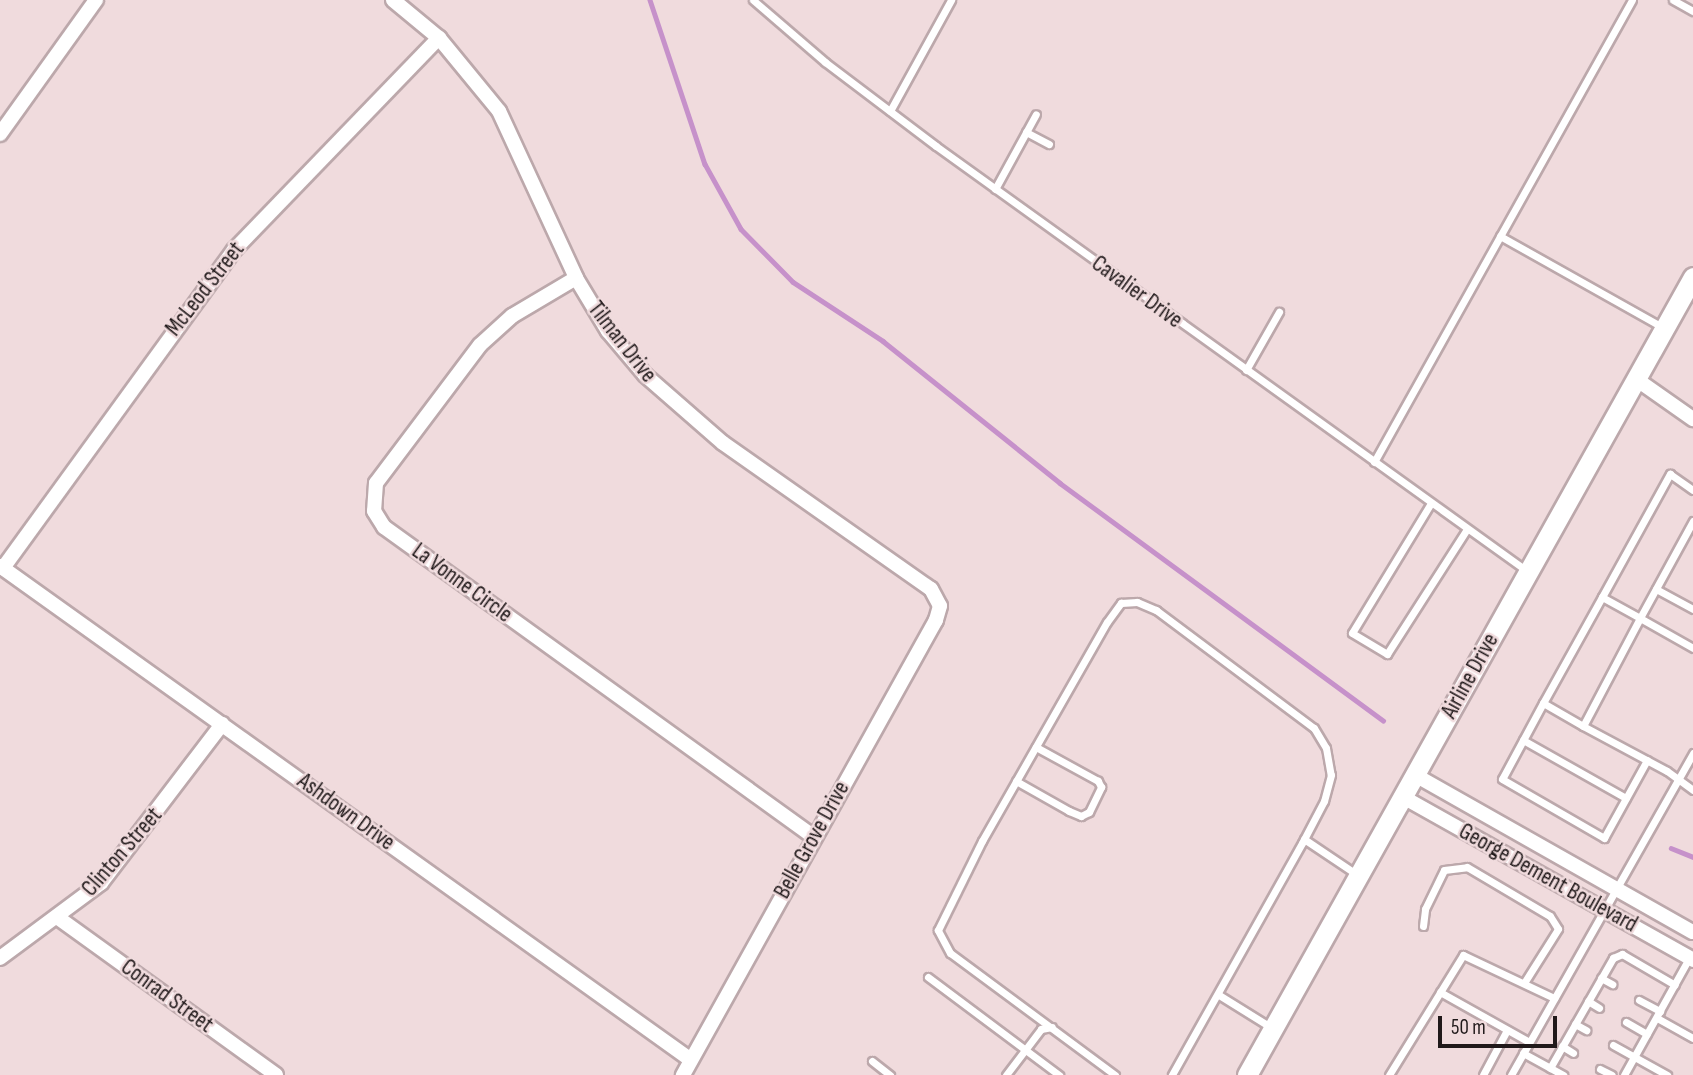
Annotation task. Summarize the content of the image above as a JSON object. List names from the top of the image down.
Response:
{
  "streets": {
    "main road": ["Airline Drive"],
    "street": [
      "McLeod Street",
      "Tilman Drive",
      "La Vonne Circle",
      "Ashdown Drive",
      "Belle Grove Drive",
      "Clinton Street",
      "George Dement Boulevard",
      "Conrad Street"
    ],
    "lane": ["Cavalier Drive"]
  },
  "crossings": [
    ["McLeod Street", "Tilman Drive"],
    ["McLeod Street", "Ashdown Drive"],
    ["Cavalier Drive", "Airline Drive"],
    ["Tilman Drive", "La Vonne Circle"],
    ["Tilman Drive", "Belle Grove Drive"],
    ["La Vonne Circle", "Belle Grove Drive"],
    ["Airline Drive", "George Dement Boulevard"],
    ["Ashdown Drive", "Belle Grove Drive"],
    ["Ashdown Drive", "Clinton Street"],
    ["Clinton Street", "Conrad Street"]
  ],
  "scale_bar": "50 m"
}
